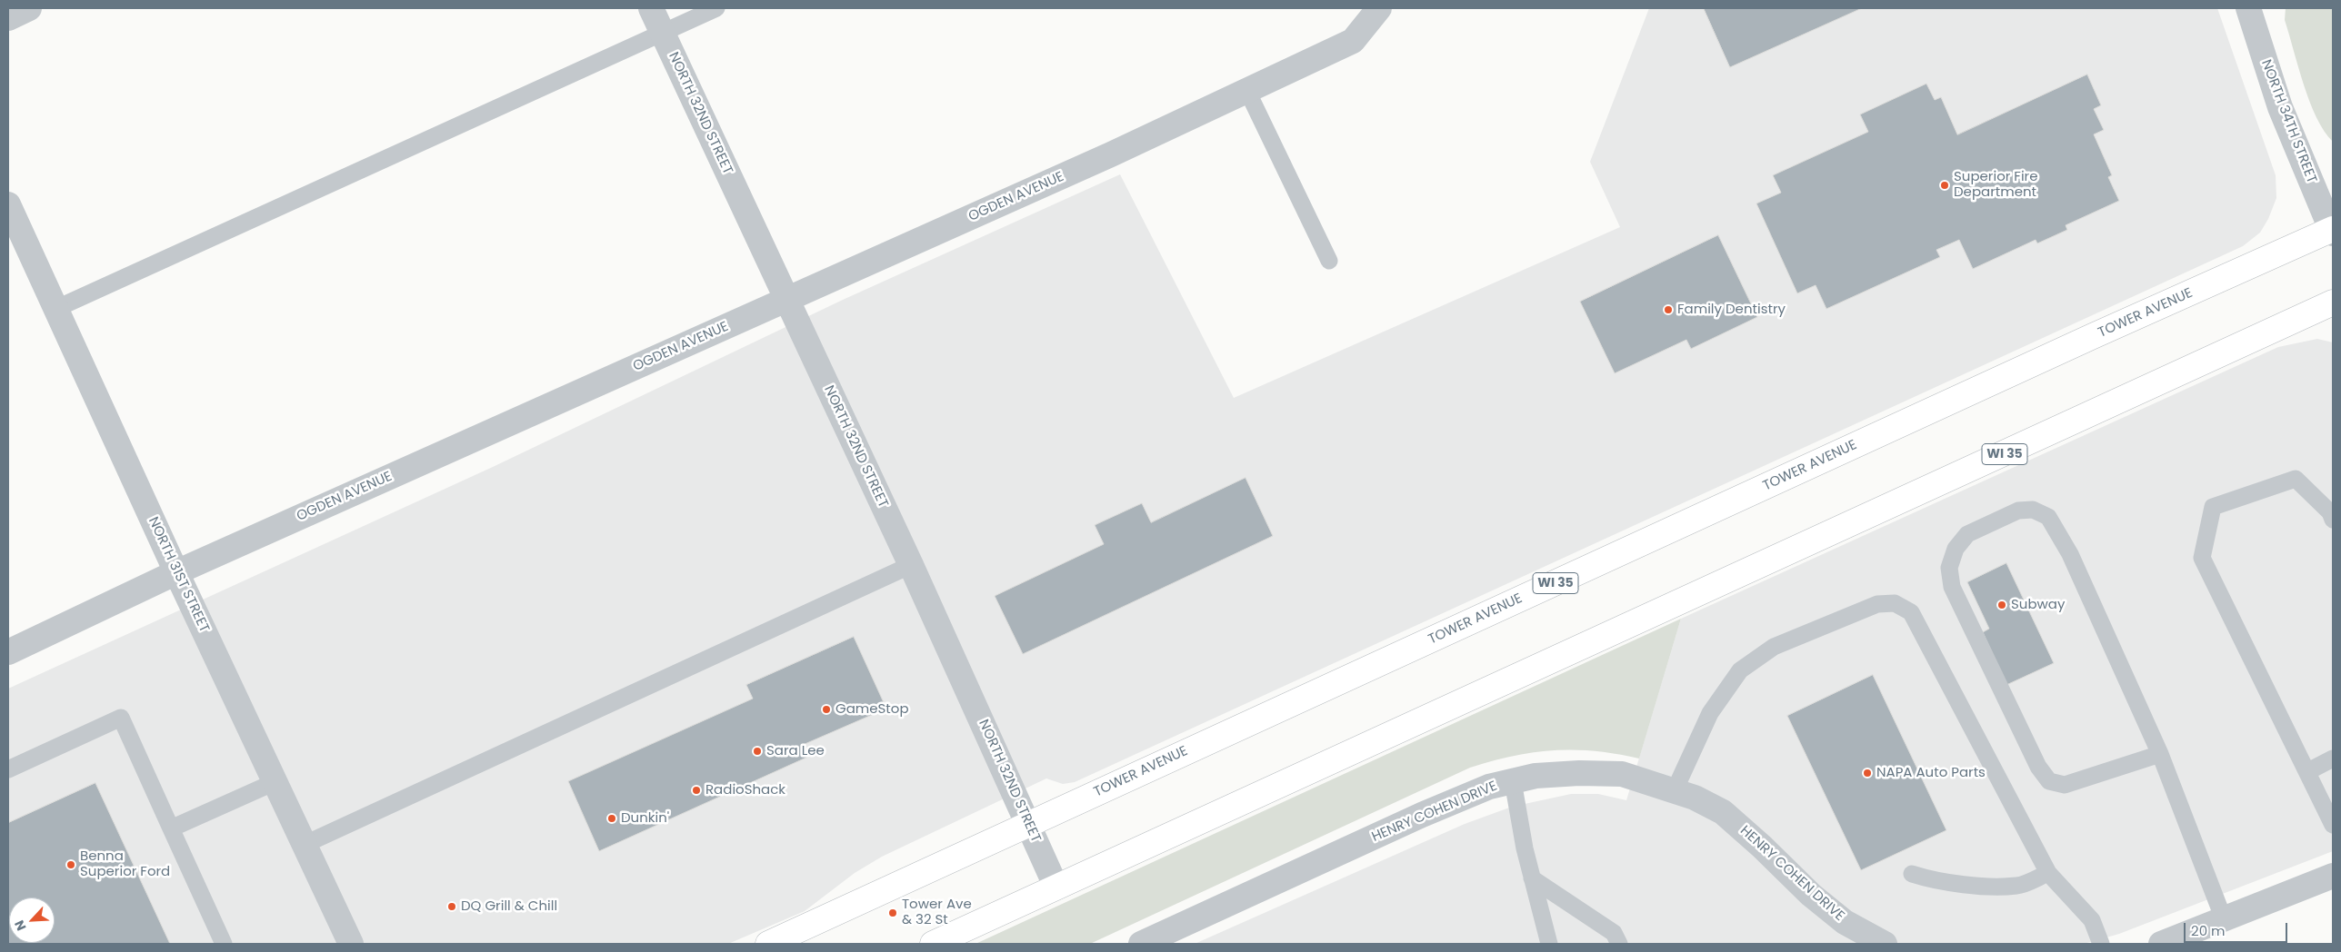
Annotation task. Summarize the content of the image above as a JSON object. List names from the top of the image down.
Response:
{
  "streets": {
    "main road": ["TOWER AVENUE", "WI 35"],
    "street": [
      "NORTH 32ND STREET",
      "NORTH 34TH STREET",
      "OGDEN AVENUE",
      "NORTH 31ST STREET",
      "HENRY COHEN DRIVE"
    ]
  },
  "crossings": [
    ["NORTH 32ND STREET", "OGDEN AVENUE"],
    ["NORTH 32ND STREET", "TOWER AVENUE"],
    ["NORTH 32ND STREET", "WI 35"],
    ["NORTH 34TH STREET", "TOWER AVENUE"],
    ["OGDEN AVENUE", "NORTH 31ST STREET"]
  ],
  "places": [
    "Superior Fire Department",
    "Family Dentistry",
    "Subway",
    "GameStop",
    "Sara Lee",
    "NAPA Auto Parts",
    "RadioShack",
    "Dunkin'",
    "Benna Superior Ford",
    "DQ Grill & Chill",
    "Tower Ave & 32 St"
  ],
  "scale_bar": "20 m",
  "north": "bottom left"
}
